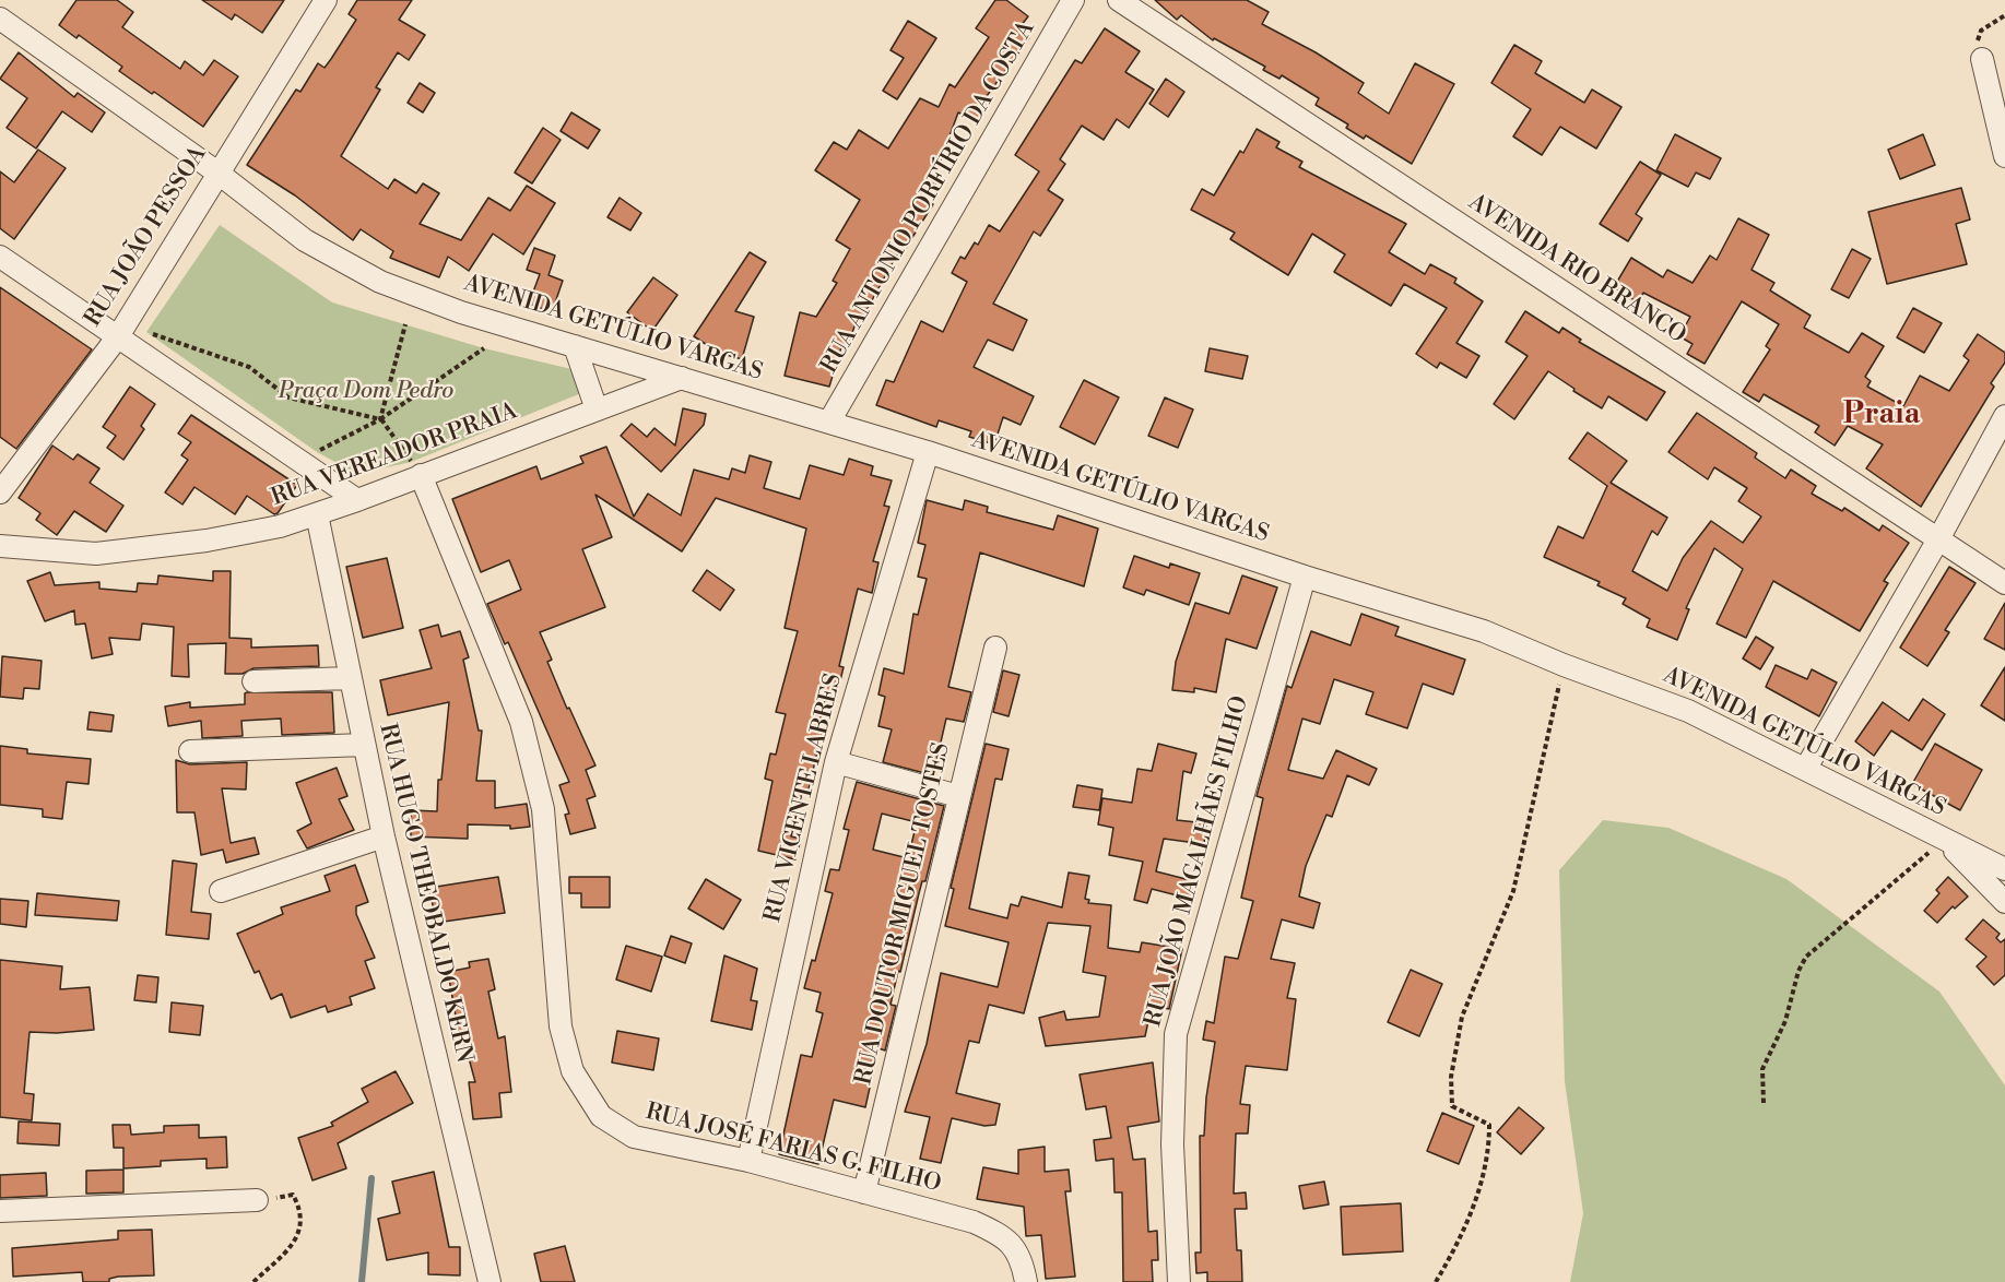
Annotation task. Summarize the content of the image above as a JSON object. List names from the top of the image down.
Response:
{
  "streets": {
    "street": [
      "RUA ANTONIO PORFÍRIO DA COSTA",
      "RUA JOÃO PESSOA",
      "AVENIDA RIO BRANCO",
      "AVENIDA GETÚLIO VARGAS",
      "RUA VEREADOR PRAIA",
      "RUA VICENTE LABRES",
      "RUA JOÃO MAGALHÃES FILHO",
      "RUA HUGO THEOBALDO KERN",
      "RUA DOUTOR MIGUEL TOSTES",
      "RUA JOSÉ FARIAS G. FILHO"
    ]
  },
  "crossings": [
    ["RUA ANTONIO PORFÍRIO DA COSTA", "AVENIDA GETÚLIO VARGAS"],
    ["RUA JOÃO PESSOA", "AVENIDA GETÚLIO VARGAS"],
    ["AVENIDA GETÚLIO VARGAS", "RUA VEREADOR PRAIA"],
    ["AVENIDA GETÚLIO VARGAS", "RUA VICENTE LABRES"],
    ["AVENIDA GETÚLIO VARGAS", "RUA JOÃO MAGALHÃES FILHO"],
    ["RUA VEREADOR PRAIA", "RUA HUGO THEOBALDO KERN"],
    ["RUA VEREADOR PRAIA", "RUA JOSÉ FARIAS G. FILHO"],
    ["RUA VICENTE LABRES", "RUA JOSÉ FARIAS G. FILHO"],
    ["RUA DOUTOR MIGUEL TOSTES", "RUA JOSÉ FARIAS G. FILHO"]
  ],
  "districts": ["Praia"],
  "parks": ["Praça Dom Pedro"]
}
